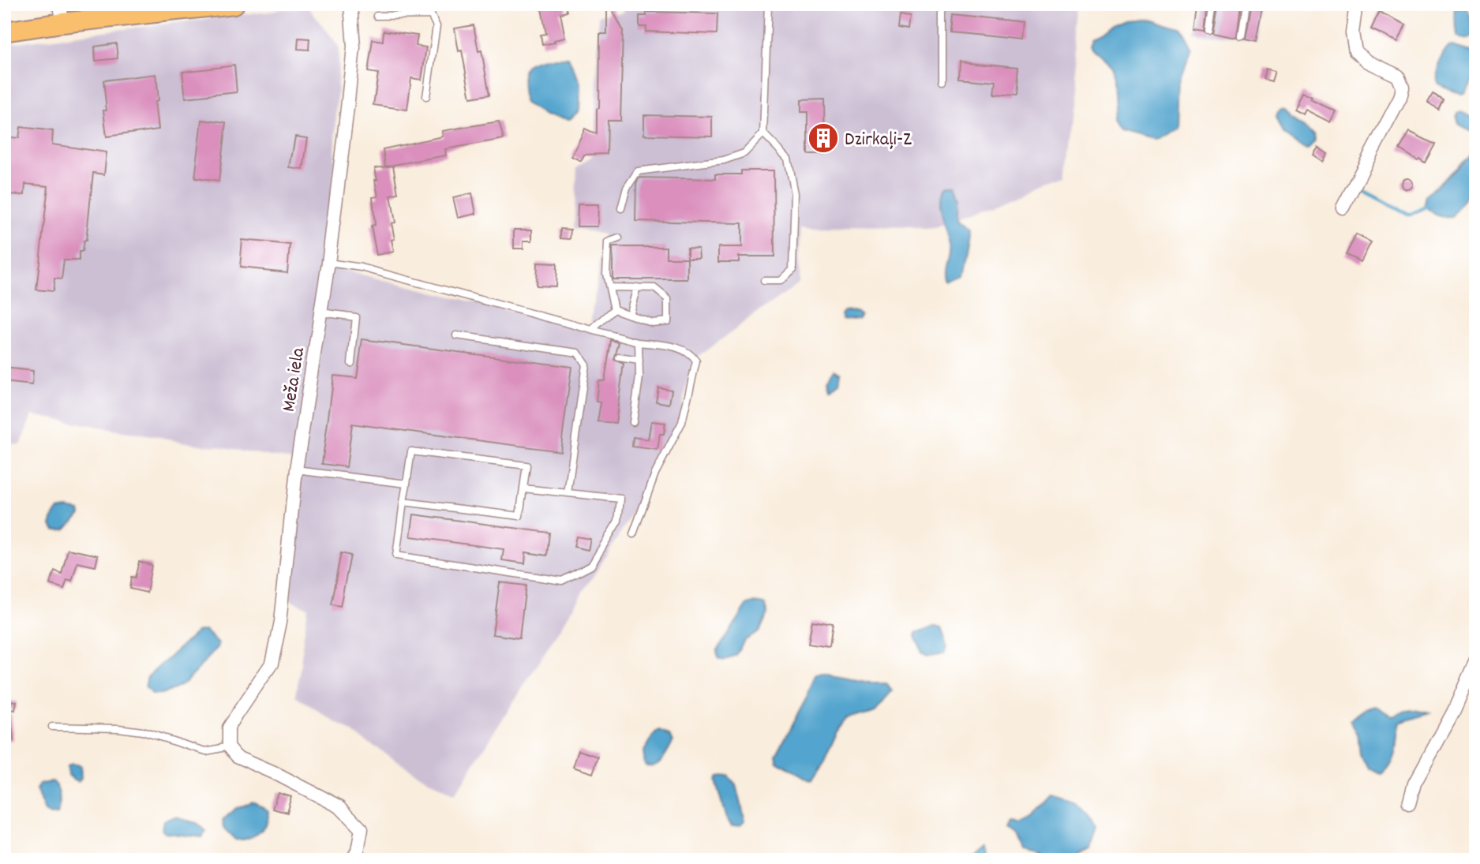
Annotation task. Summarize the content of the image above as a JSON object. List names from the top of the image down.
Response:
{
  "streets": {
    "street": ["Meža iela"]
  },
  "places": {
    "building": ["Dzirkaļi-Z"]
  }
}
